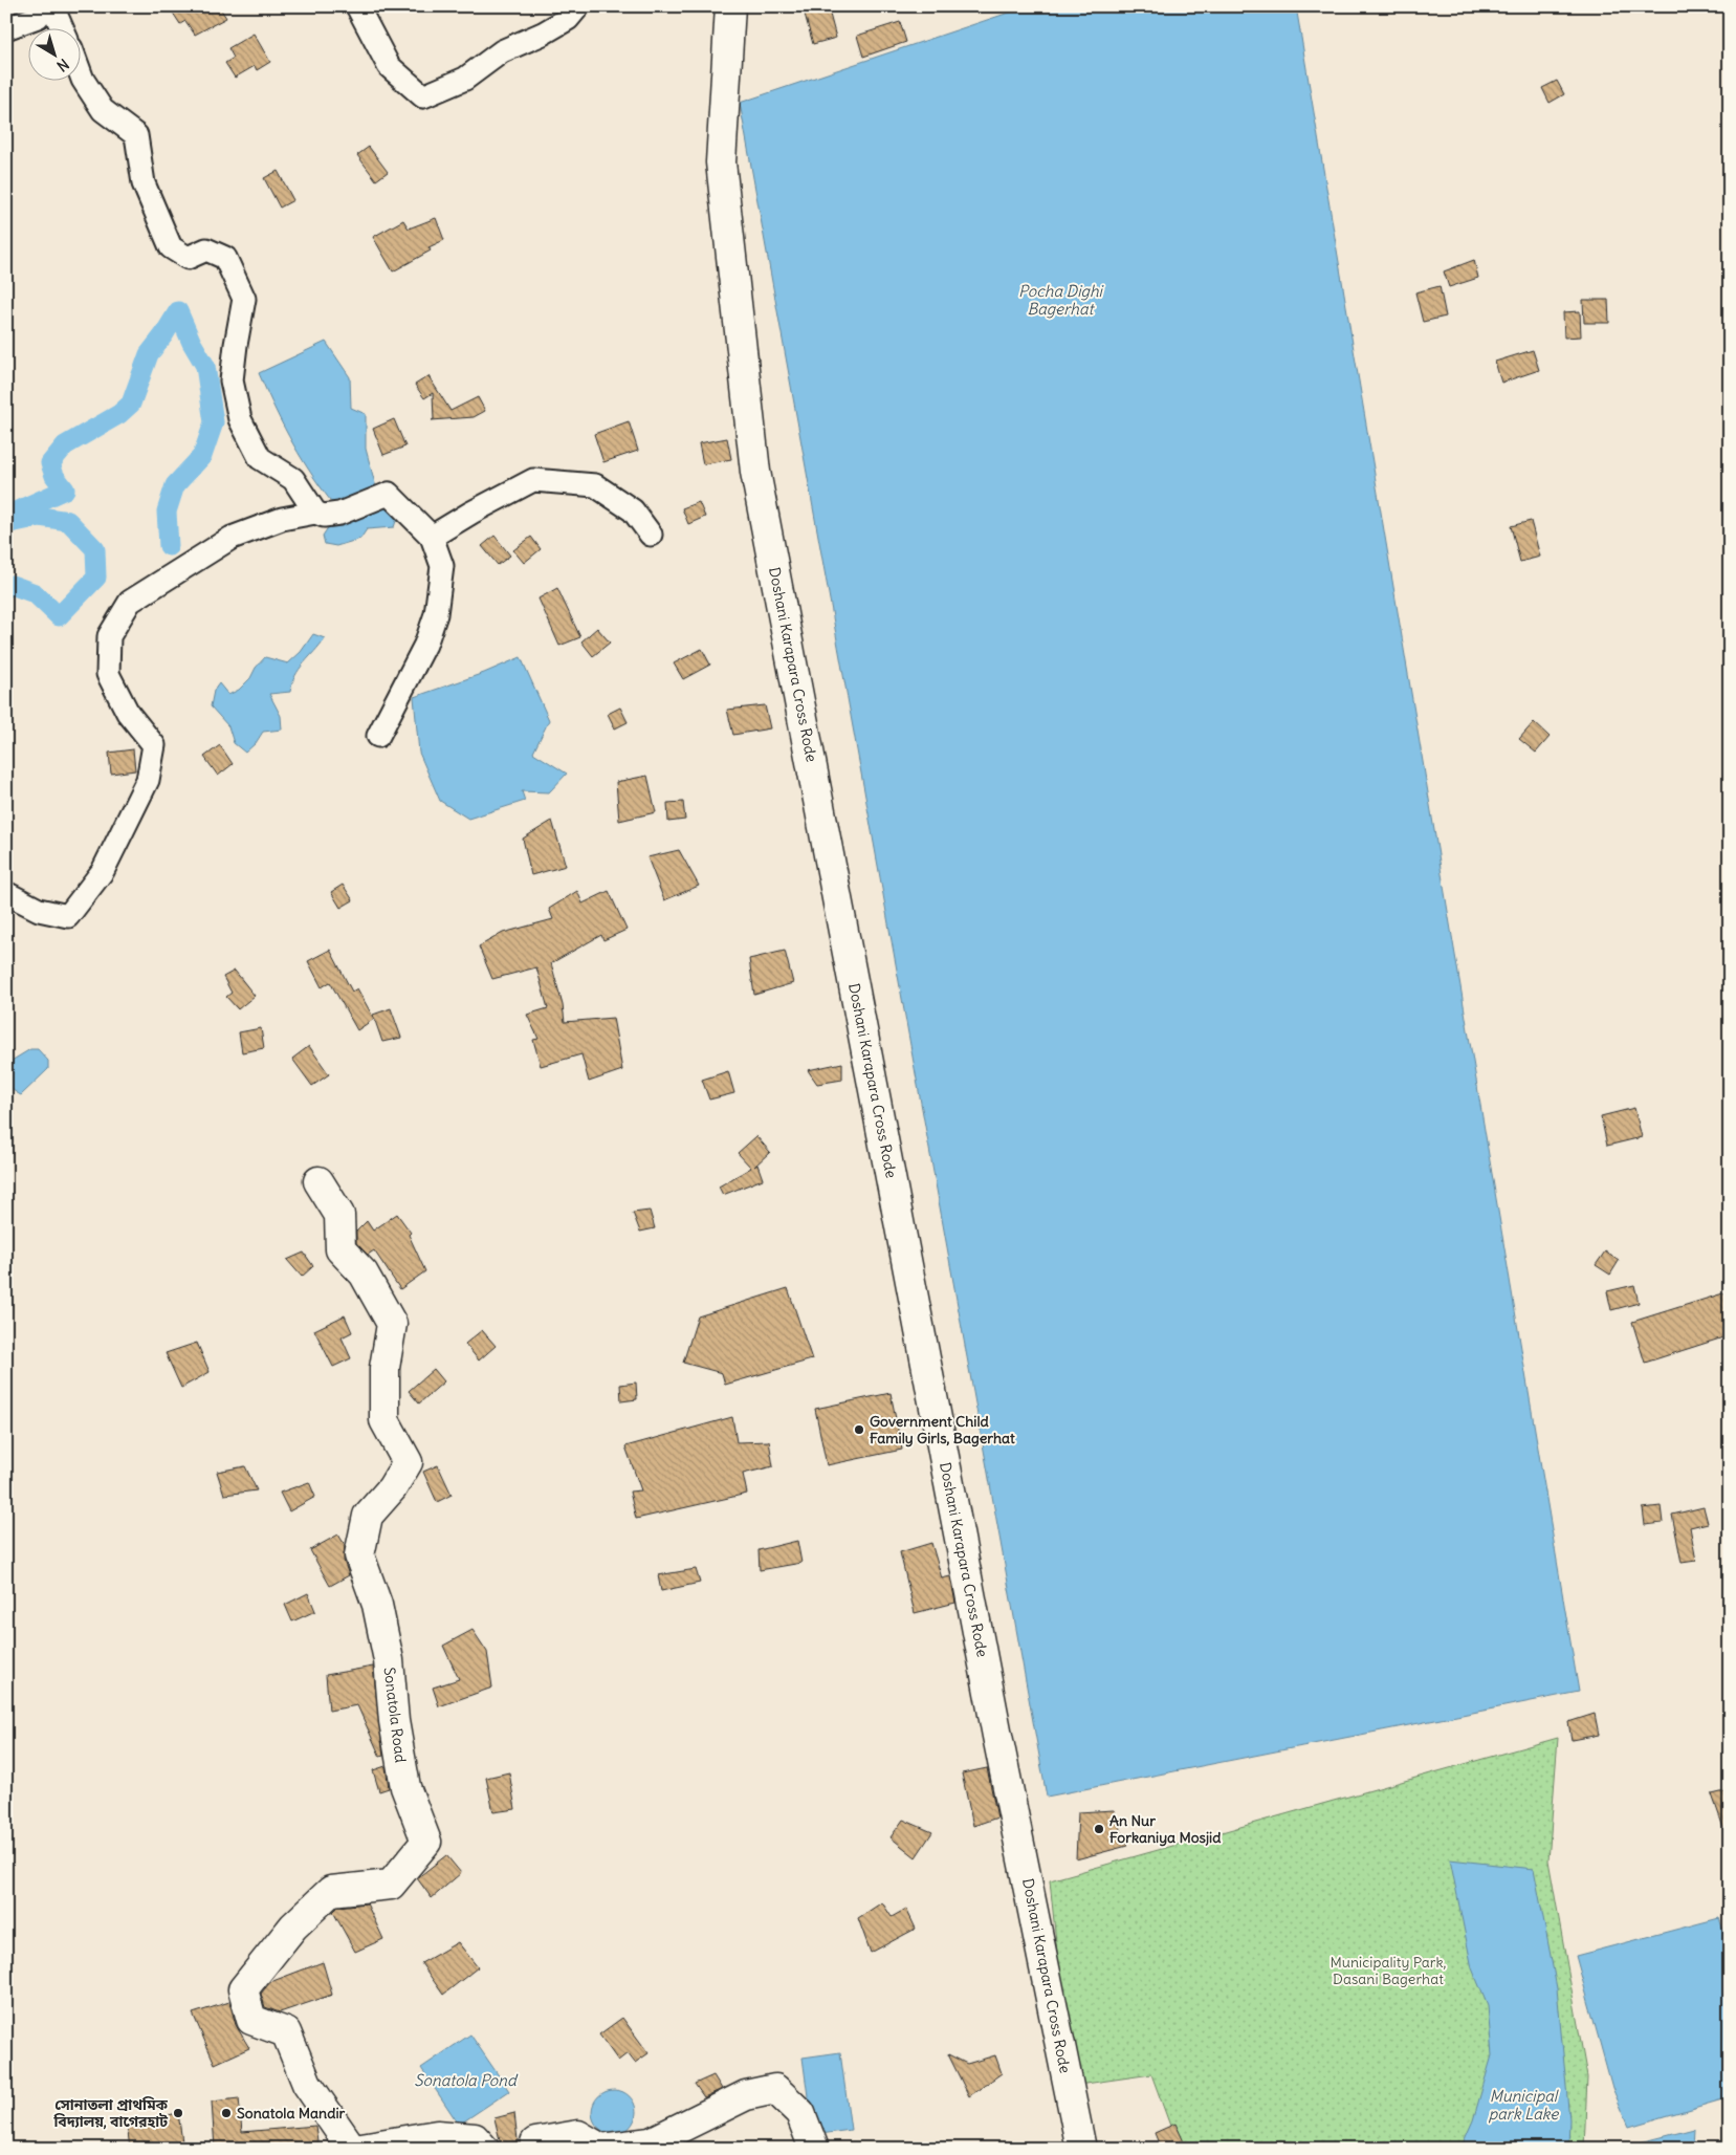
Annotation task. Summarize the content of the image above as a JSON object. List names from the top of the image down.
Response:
{
  "streets": {
    "street": ["Doshani Karapara Cross Rode", "Sonatola Road"]
  },
  "water": ["Pocha Dighi Bagerhat", "Sonatola Pond", "Municipal park Lake"],
  "parks": ["Municipality Park, Dasani Bagerhat"],
  "places": [
    "Government Child Family Girls, Bagerhat",
    "An Nur Forkaniya Mosjid",
    "সোনাতলা প্রাথমিক বিদ্যালয়, বাগেরহাট",
    "Sonatola Mandir"
  ],
  "north": "bottom right"
}
